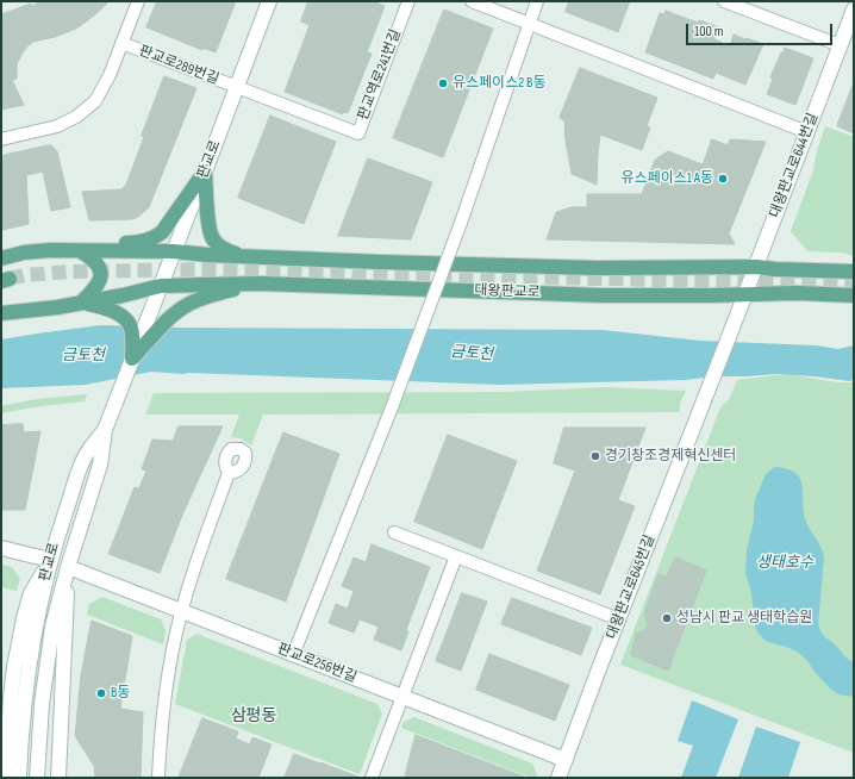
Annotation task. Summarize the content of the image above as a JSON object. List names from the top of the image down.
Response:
{
  "streets": {
    "main road": [
      "판교로",
      "대왕판교로644번길",
      "대왕판교로",
      "대왕판교로645번길",
      "판교로256번길"
    ],
    "street": ["판교로289번길", "판교역로241번길"]
  },
  "crossings": [
    ["판교로289번길", "판교역로241번길"],
    ["판교로289번길", "판교로"],
    ["판교역로241번길", "판교로"],
    ["판교로", "대왕판교로"],
    ["판교로", "판교로256번길"],
    ["대왕판교로644번길", "대왕판교로"],
    ["대왕판교로644번길", "대왕판교로645번길"],
    ["대왕판교로645번길", "판교로256번길"]
  ],
  "districts": ["삼평동"],
  "water": ["금토천", "생태호수"],
  "places": [
    "유스페이스2 B동",
    "유스페이스1 A동",
    "경기창조경제혁신센터",
    "성남시 판교 생태학습원",
    "B동"
  ],
  "scale_bar": "100 m"
}
